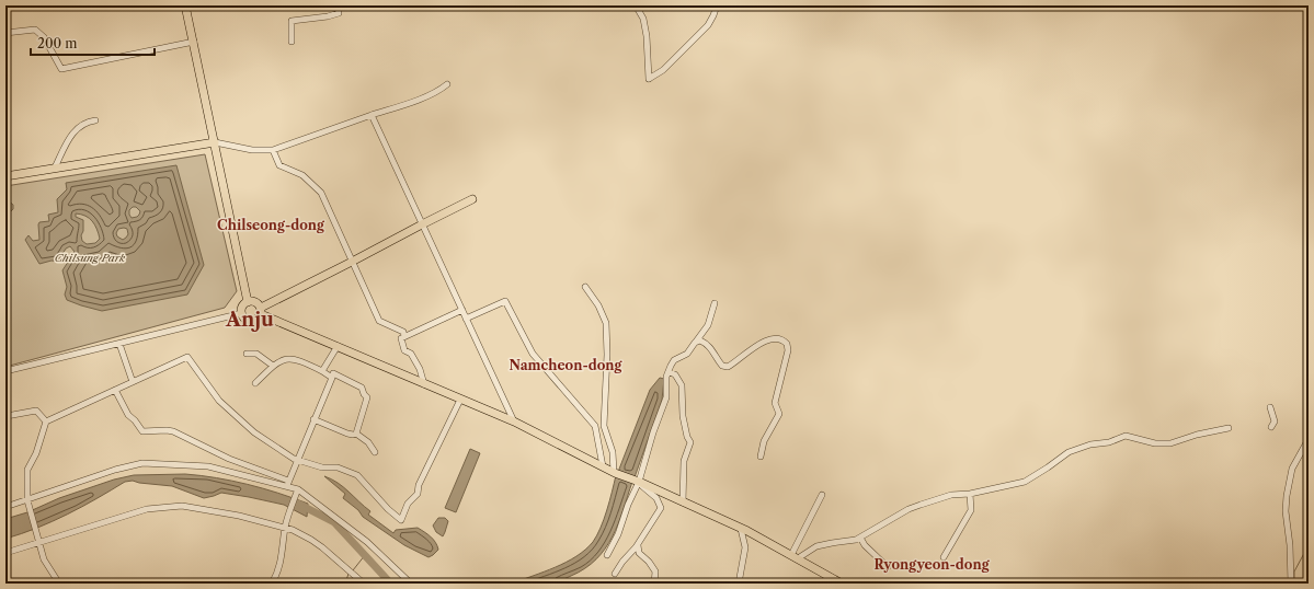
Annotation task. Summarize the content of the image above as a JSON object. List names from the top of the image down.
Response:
{
  "districts": [
    "Chilseong-dong",
    "Anju",
    "Namcheon-dong",
    "Ryongyeon-dong"
  ],
  "parks": ["Chilsung Park"],
  "scale_bar": "200 m"
}
